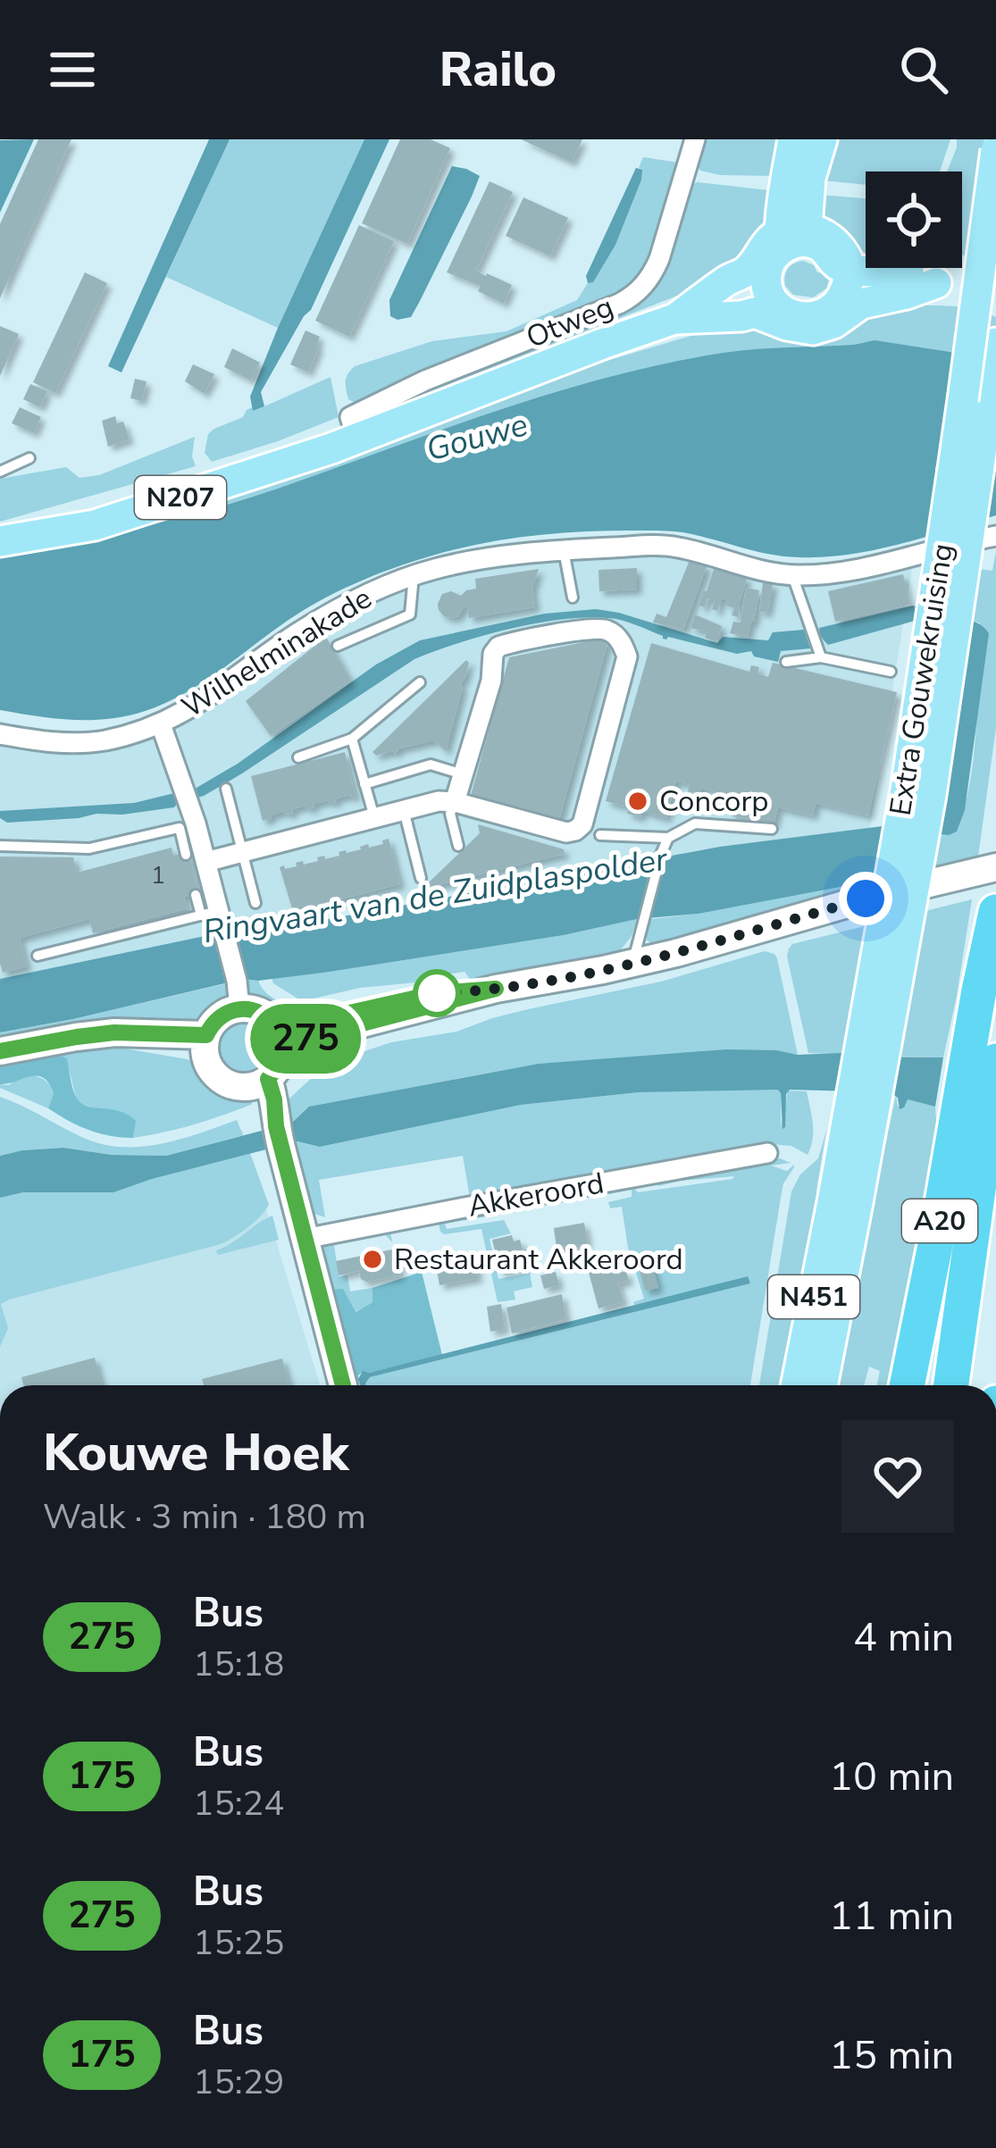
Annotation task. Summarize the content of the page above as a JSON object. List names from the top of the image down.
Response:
{
  "streets": {
    "highway": ["A20"],
    "main road": ["N207", "Extra Gouwekruising", "N451"],
    "street": ["Otweg", "Wilhelminakade", "Akkeroord"]
  },
  "crossings": [
    ["Otweg", "N207"]
  ],
  "water": ["Gouwe", "Ringvaart van de Zuidplaspolder"],
  "places": ["Concorp", "Restaurant Akkeroord"],
  "lines": ["bus line 275"],
  "house_numbers": ["1"],
  "page": {
    "header": "Railo",
    "on_map": "275",
    "heading": ["Kouwe Hoek", "Walk · 3 min · 180 m"],
    "list": [
      {
        "mark": "275",
        "name": "Bus",
        "note": "15:18",
        "value": "4 min"
      },
      {
        "mark": "175",
        "name": "Bus",
        "note": "15:24",
        "value": "10 min"
      },
      {
        "mark": "275",
        "name": "Bus",
        "note": "15:25",
        "value": "11 min"
      },
      {
        "mark": "175",
        "name": "Bus",
        "note": "15:29",
        "value": "15 min"
      }
    ]
  }
}
